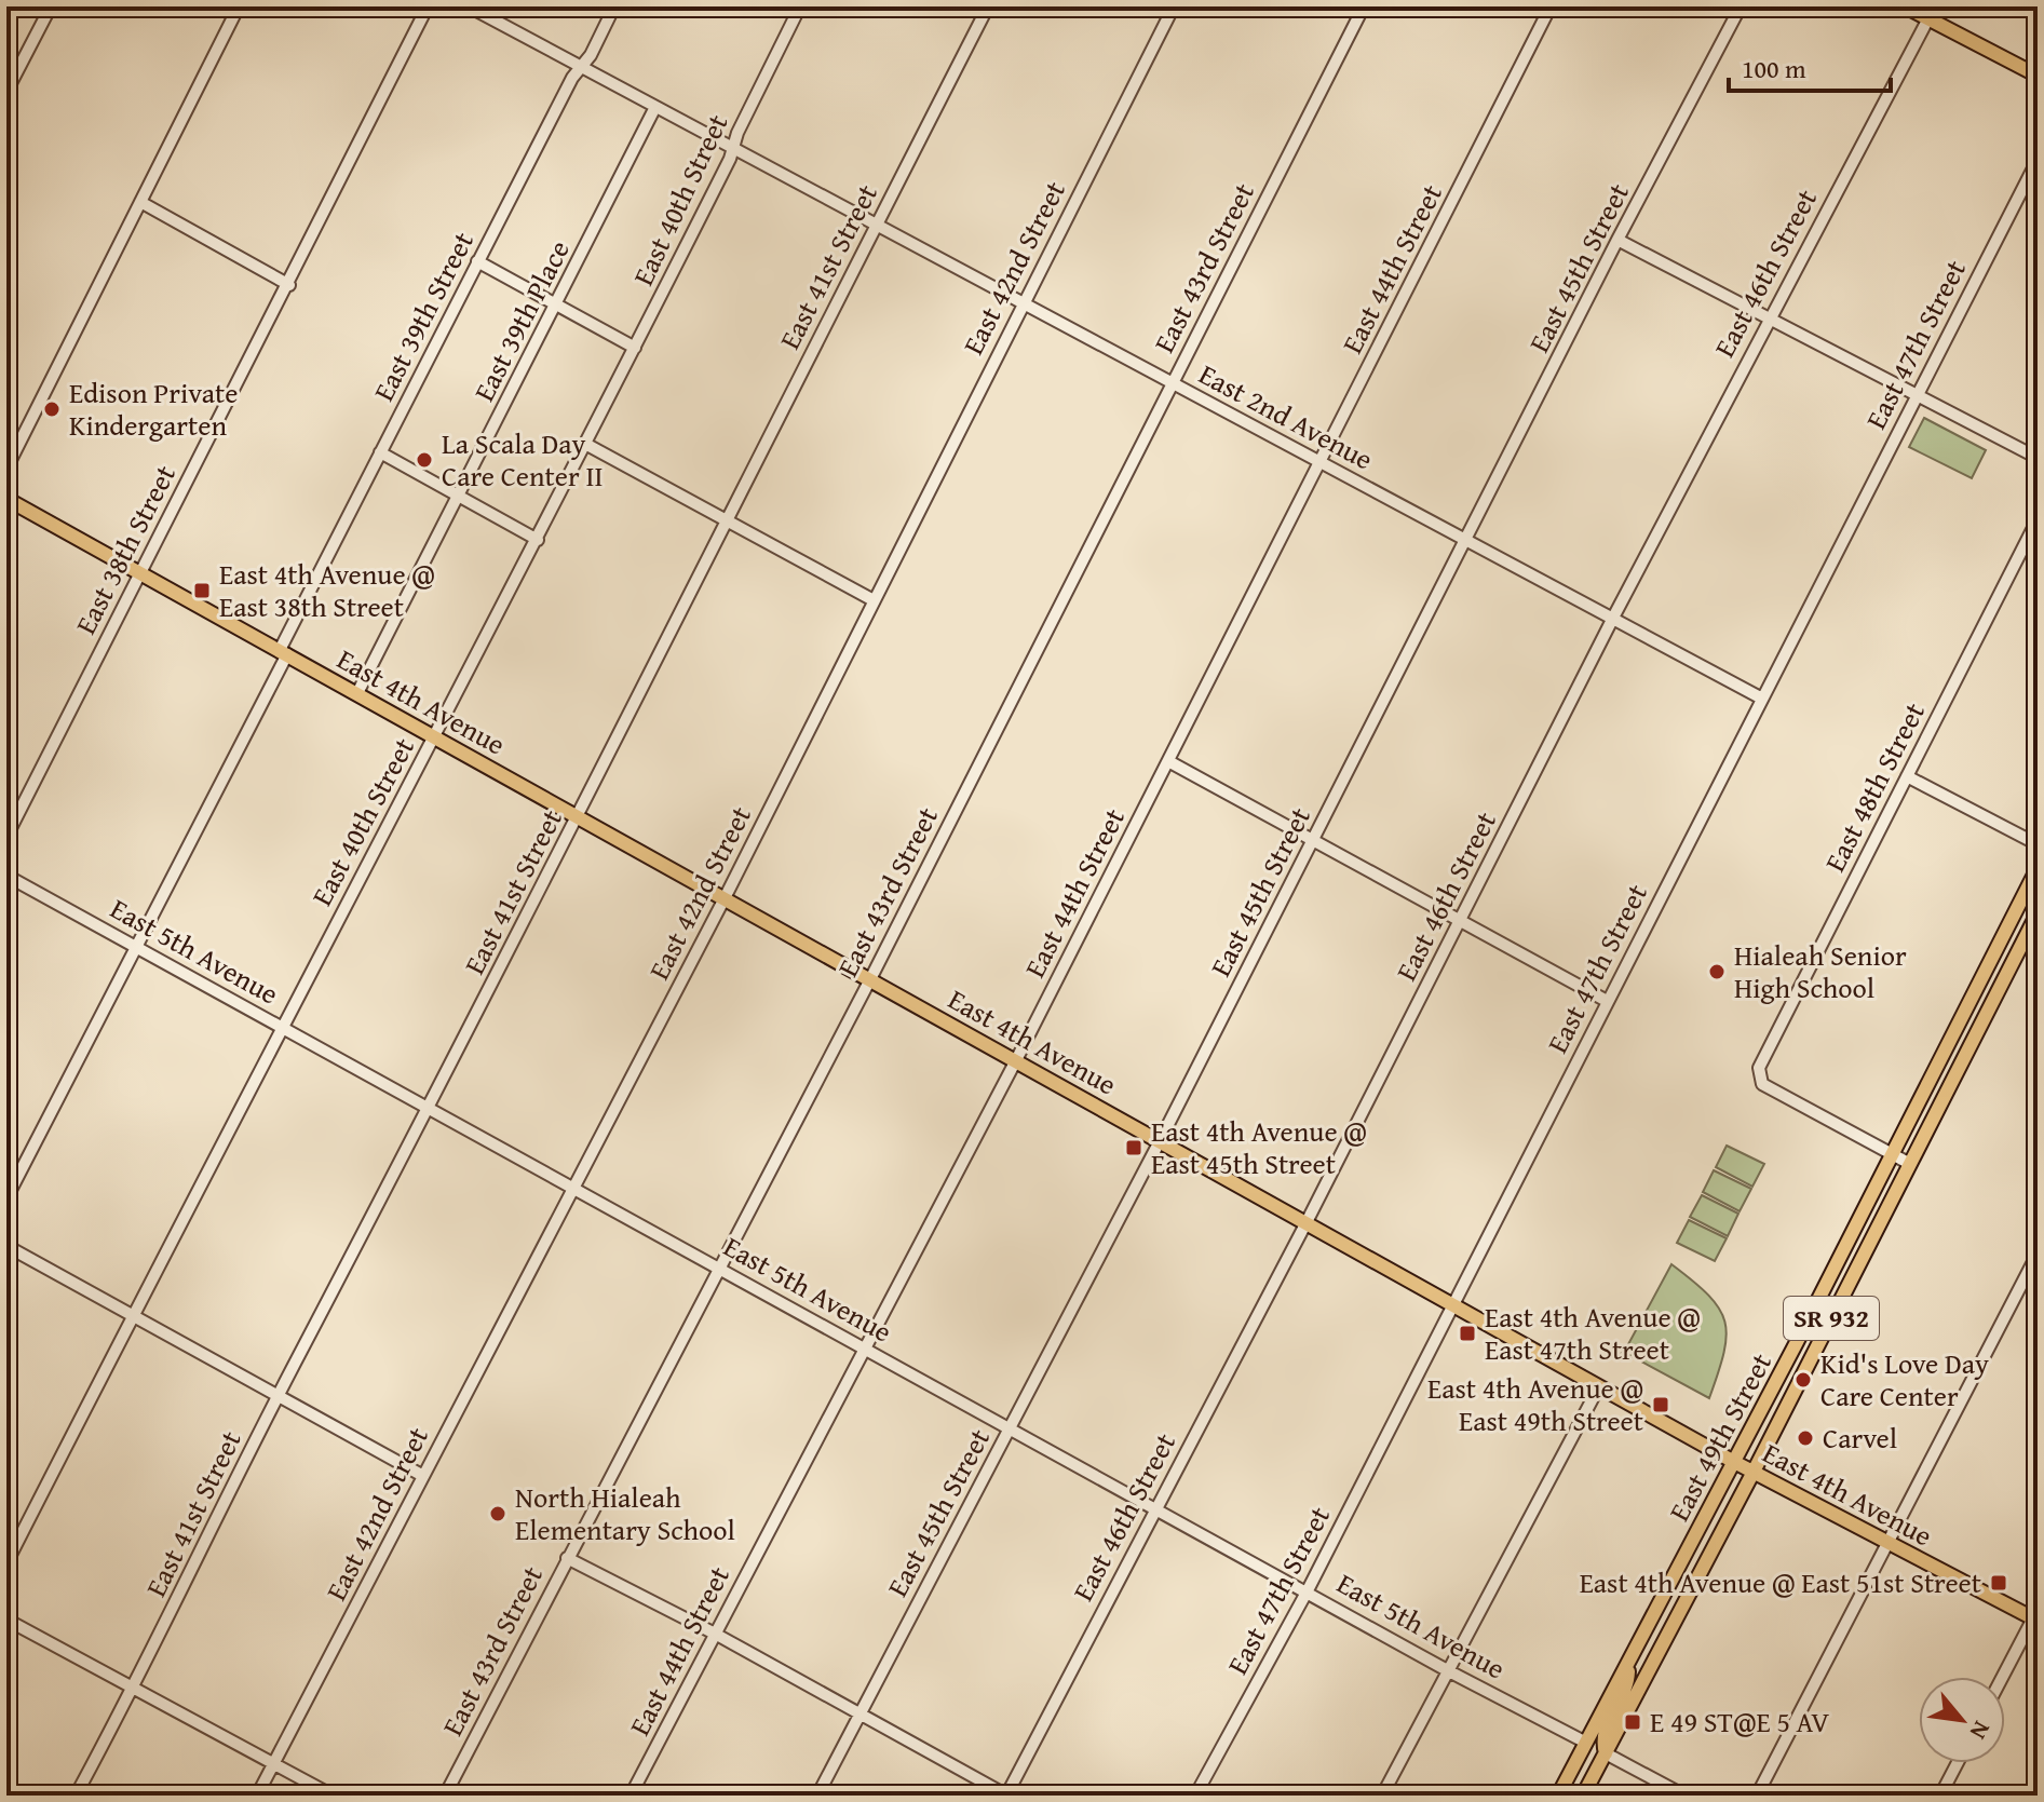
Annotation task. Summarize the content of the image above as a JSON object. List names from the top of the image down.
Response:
{
  "streets": {
    "main road": ["East 4th Avenue", "SR 932", "East 49th Street"],
    "street": [
      "East 40th Street",
      "East 41st Street",
      "East 42nd Street",
      "East 43rd Street",
      "East 45th Street",
      "East 44th Street",
      "East 46th Street",
      "East 39th Street",
      "East 39th Place",
      "East 47th Street",
      "East 2nd Avenue",
      "East 38th Street",
      "East 48th Street",
      "East 5th Avenue"
    ]
  },
  "crossings": [
    ["East 40th Street", "East 2nd Avenue"],
    ["East 40th Street", "East 4th Avenue"],
    ["East 40th Street", "East 5th Avenue"],
    ["East 41st Street", "East 2nd Avenue"],
    ["East 41st Street", "East 4th Avenue"],
    ["East 41st Street", "East 5th Avenue"],
    ["East 42nd Street", "East 2nd Avenue"],
    ["East 42nd Street", "East 4th Avenue"],
    ["East 42nd Street", "East 5th Avenue"],
    ["East 43rd Street", "East 2nd Avenue"],
    ["East 43rd Street", "East 4th Avenue"],
    ["East 43rd Street", "East 5th Avenue"],
    ["East 45th Street", "East 2nd Avenue"],
    ["East 45th Street", "East 4th Avenue"],
    ["East 45th Street", "East 5th Avenue"],
    ["East 44th Street", "East 2nd Avenue"],
    ["East 44th Street", "East 4th Avenue"],
    ["East 44th Street", "East 5th Avenue"],
    ["East 46th Street", "East 2nd Avenue"],
    ["East 46th Street", "East 4th Avenue"],
    ["East 46th Street", "East 5th Avenue"],
    ["East 39th Street", "East 2nd Avenue"],
    ["East 39th Street", "East 4th Avenue"],
    ["East 39th Street", "East 5th Avenue"],
    ["East 39th Place", "East 2nd Avenue"],
    ["East 39th Place", "East 4th Avenue"],
    ["East 47th Street", "East 2nd Avenue"],
    ["East 47th Street", "East 4th Avenue"],
    ["East 47th Street", "East 5th Avenue"],
    ["East 38th Street", "East 4th Avenue"],
    ["East 4th Avenue", "East 49th Street"],
    ["East 48th Street", "East 49th Street"],
    ["East 5th Avenue", "East 49th Street"]
  ],
  "places": {
    "other": [
      "Edison Private Kindergarten",
      "La Scala Day Care Center II",
      "Hialeah Senior High School",
      "Kid's Love Day Care Center",
      "Carvel",
      "North Hialeah Elementary School"
    ],
    "transit": [
      "East 4th Avenue @ East 38th Street",
      "East 4th Avenue @ East 45th Street",
      "East 4th Avenue @ East 47th Street",
      "East 4th Avenue @ East 49th Street",
      "East 4th Avenue @ East 51st Street",
      "E 49 ST@E 5 AV"
    ]
  },
  "scale_bar": "100 m",
  "north": "bottom right"
}
